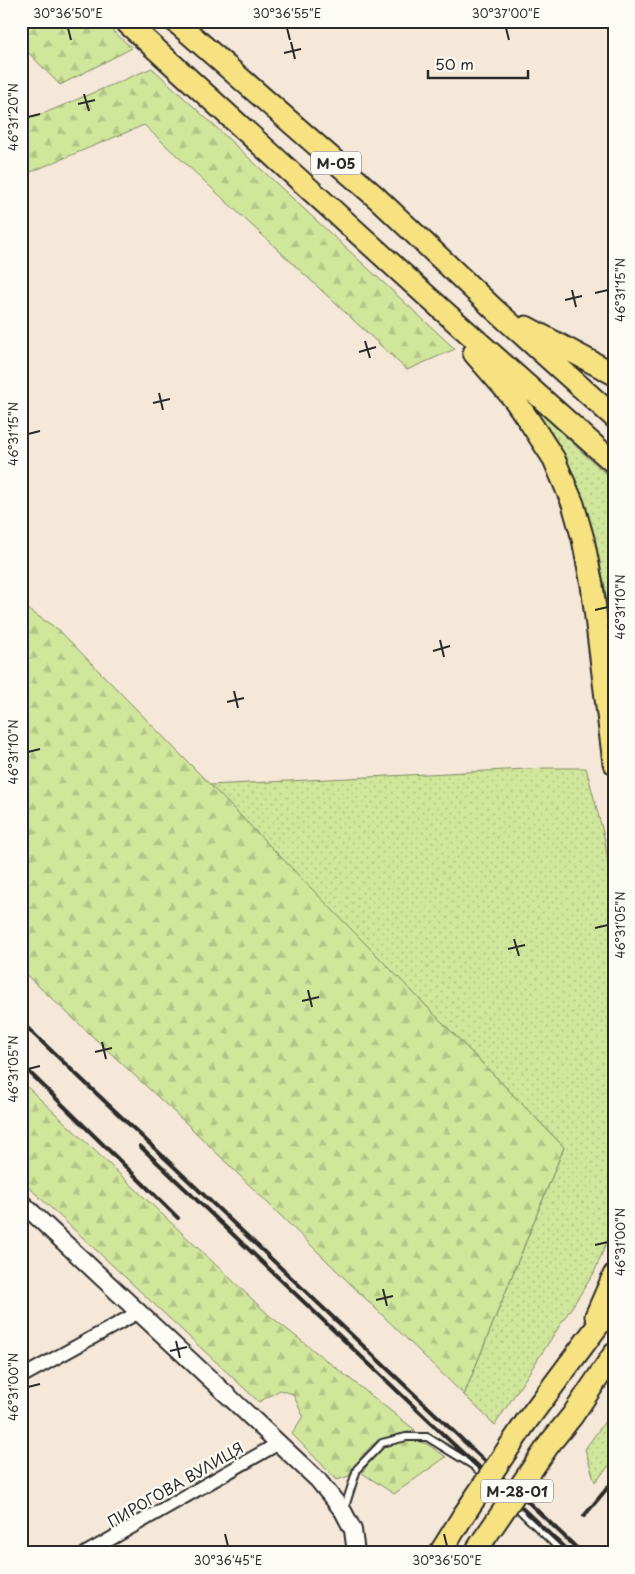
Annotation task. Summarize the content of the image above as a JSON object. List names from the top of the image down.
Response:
{
  "streets": {
    "highway": ["М-05", "М-28-01"],
    "street": ["ПИРОГОВА ВУЛИЦЯ"]
  },
  "scale_bar": "50 m",
  "coordinates": [
    "30°36'50\"E",
    "30°36'55\"E",
    "30°37'00\"E",
    "46°31'20\"N",
    "46°31'15\"N",
    "46°31'10\"N",
    "46°31'05\"N",
    "46°31'00\"N",
    "30°36'45\"E"
  ]
}
